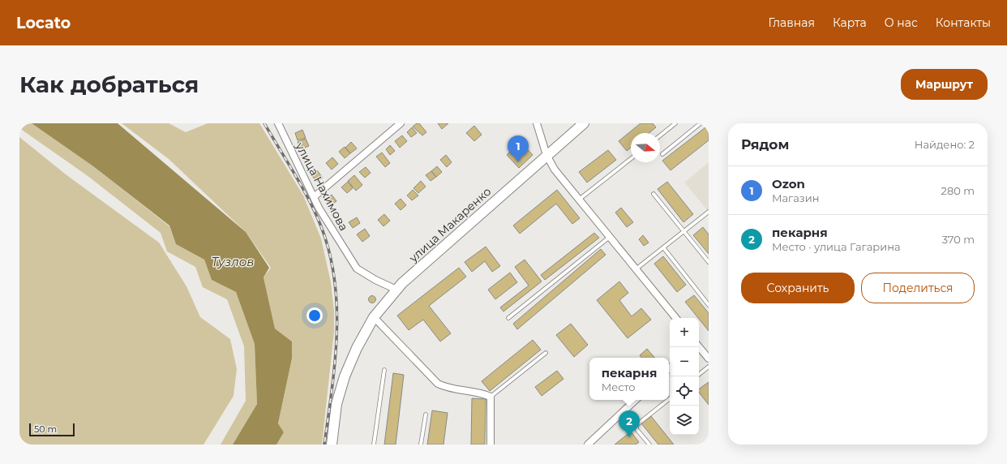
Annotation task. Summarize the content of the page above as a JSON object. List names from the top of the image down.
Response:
{
  "streets": {
    "main road": ["улица Макаренко"],
    "street": ["улица Нахимова"]
  },
  "crossings": [
    ["улица Нахимова", "улица Макаренко"]
  ],
  "water": ["Тузлов"],
  "scale_bar": "50 m",
  "north": "right",
  "page": {
    "header": "Locato",
    "nav": [
      "Главная",
      "Карта",
      "О нас",
      "Контакты"
    ],
    "buttons": [
      "Маршрут",
      ["Сохранить", "Поделиться"]
    ],
    "title": "Как добраться",
    "heading": ["Рядом", "Найдено: 2"],
    "pins": ["1", "2"],
    "list": [
      {
        "mark": "1",
        "name": "Ozon",
        "note": "Магазин",
        "value": "280 m"
      },
      {
        "mark": "2",
        "name": "пекарня",
        "note": "Место · улица Гагарина",
        "value": "370 m"
      }
    ],
    "map_buttons": ["+", "−"],
    "popup": ["пекарня", "Место"],
    "scale": "50 m"
  }
}
